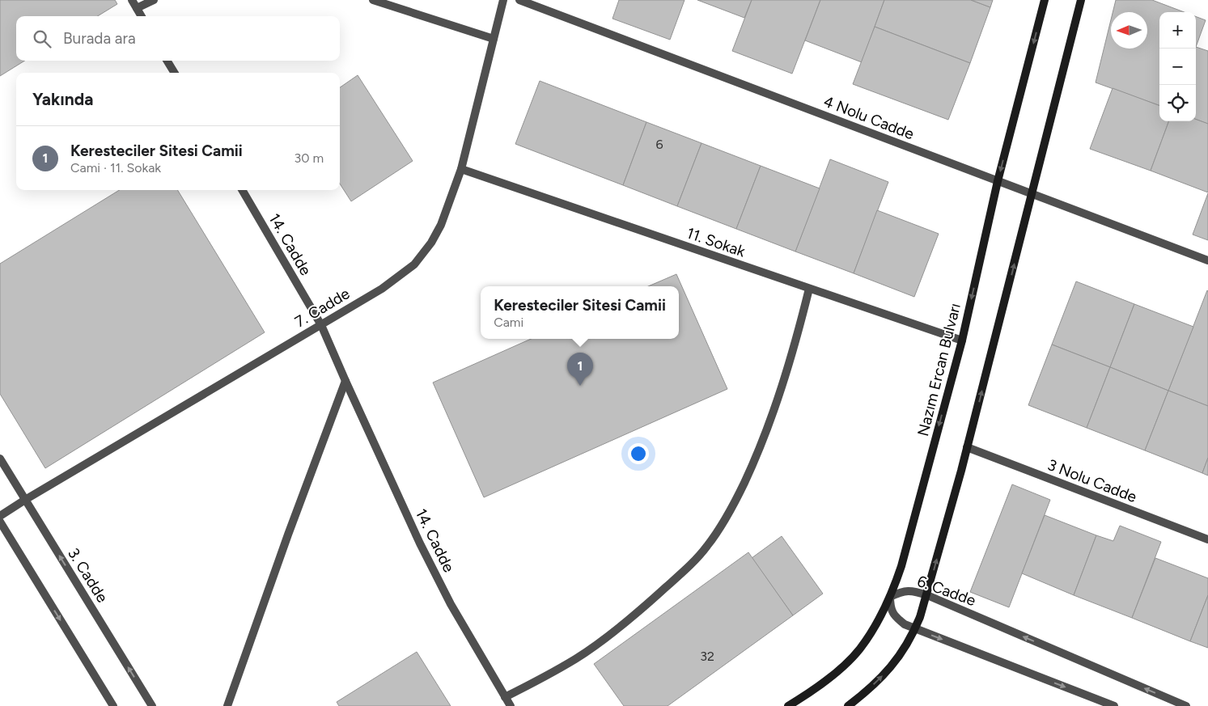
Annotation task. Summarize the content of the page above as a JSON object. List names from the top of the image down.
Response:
{
  "streets": {
    "main road": ["Nazım Ercan Bulvarı"],
    "street": [
      "4 Nolu Cadde",
      "11. Sokak",
      "14. Cadde",
      "7. Cadde",
      "3 Nolu Cadde",
      "3. Cadde",
      "6. Cadde"
    ]
  },
  "crossings": [
    ["4 Nolu Cadde", "Nazım Ercan Bulvarı"],
    ["11. Sokak", "7. Cadde"],
    ["11. Sokak", "Nazım Ercan Bulvarı"],
    ["14. Cadde", "7. Cadde"],
    ["7. Cadde", "3. Cadde"],
    ["Nazım Ercan Bulvarı", "6. Cadde"]
  ],
  "house_numbers": ["6", "32"],
  "north": "left",
  "page": {
    "map_buttons": ["+", "−"],
    "search": "Burada ara",
    "heading": "Yakında",
    "list": [
      {
        "mark": "1",
        "name": "Keresteciler Sitesi Camii",
        "note": "Cami · 11. Sokak",
        "value": "30 m"
      }
    ],
    "popup": ["Keresteciler Sitesi Camii", "Cami"],
    "pins": "1"
  }
}
